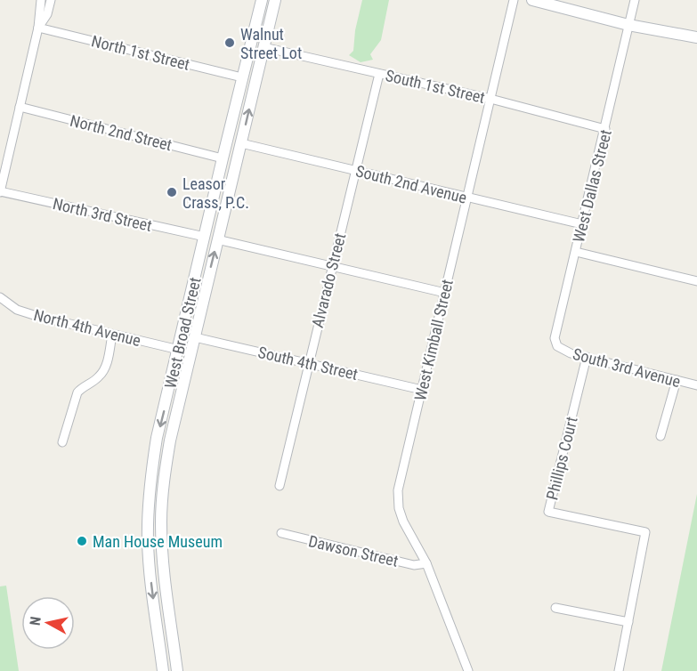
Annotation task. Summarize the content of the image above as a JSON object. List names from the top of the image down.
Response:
{
  "streets": {
    "main road": ["West Broad Street"],
    "street": [
      "North 1st Street",
      "South 1st Street",
      "North 2nd Street",
      "South 2nd Avenue",
      "West Dallas Street",
      "North 3rd Street",
      "Alvarado Street",
      "North 4th Avenue",
      "West Kimball Street",
      "South 4th Street",
      "South 3rd Avenue",
      "Phillips Court",
      "Dawson Street"
    ]
  },
  "crossings": [
    ["North 1st Street", "West Broad Street"],
    ["South 1st Street", "West Dallas Street"],
    ["South 1st Street", "Alvarado Street"],
    ["South 1st Street", "West Broad Street"],
    ["South 1st Street", "West Kimball Street"],
    ["North 2nd Street", "West Broad Street"],
    ["South 2nd Avenue", "West Dallas Street"],
    ["South 2nd Avenue", "Alvarado Street"],
    ["South 2nd Avenue", "West Broad Street"],
    ["South 2nd Avenue", "West Kimball Street"],
    ["West Dallas Street", "South 3rd Avenue"],
    ["North 3rd Street", "West Broad Street"],
    ["Alvarado Street", "South 4th Street"],
    ["North 4th Avenue", "West Broad Street"],
    ["West Broad Street", "South 4th Street"],
    ["West Kimball Street", "South 4th Street"],
    ["West Kimball Street", "Dawson Street"],
    ["South 3rd Avenue", "Phillips Court"]
  ],
  "places": ["Walnut Street Lot", "Leasor Crass, P.C.", "Man House Museum"],
  "north": "left"
}
